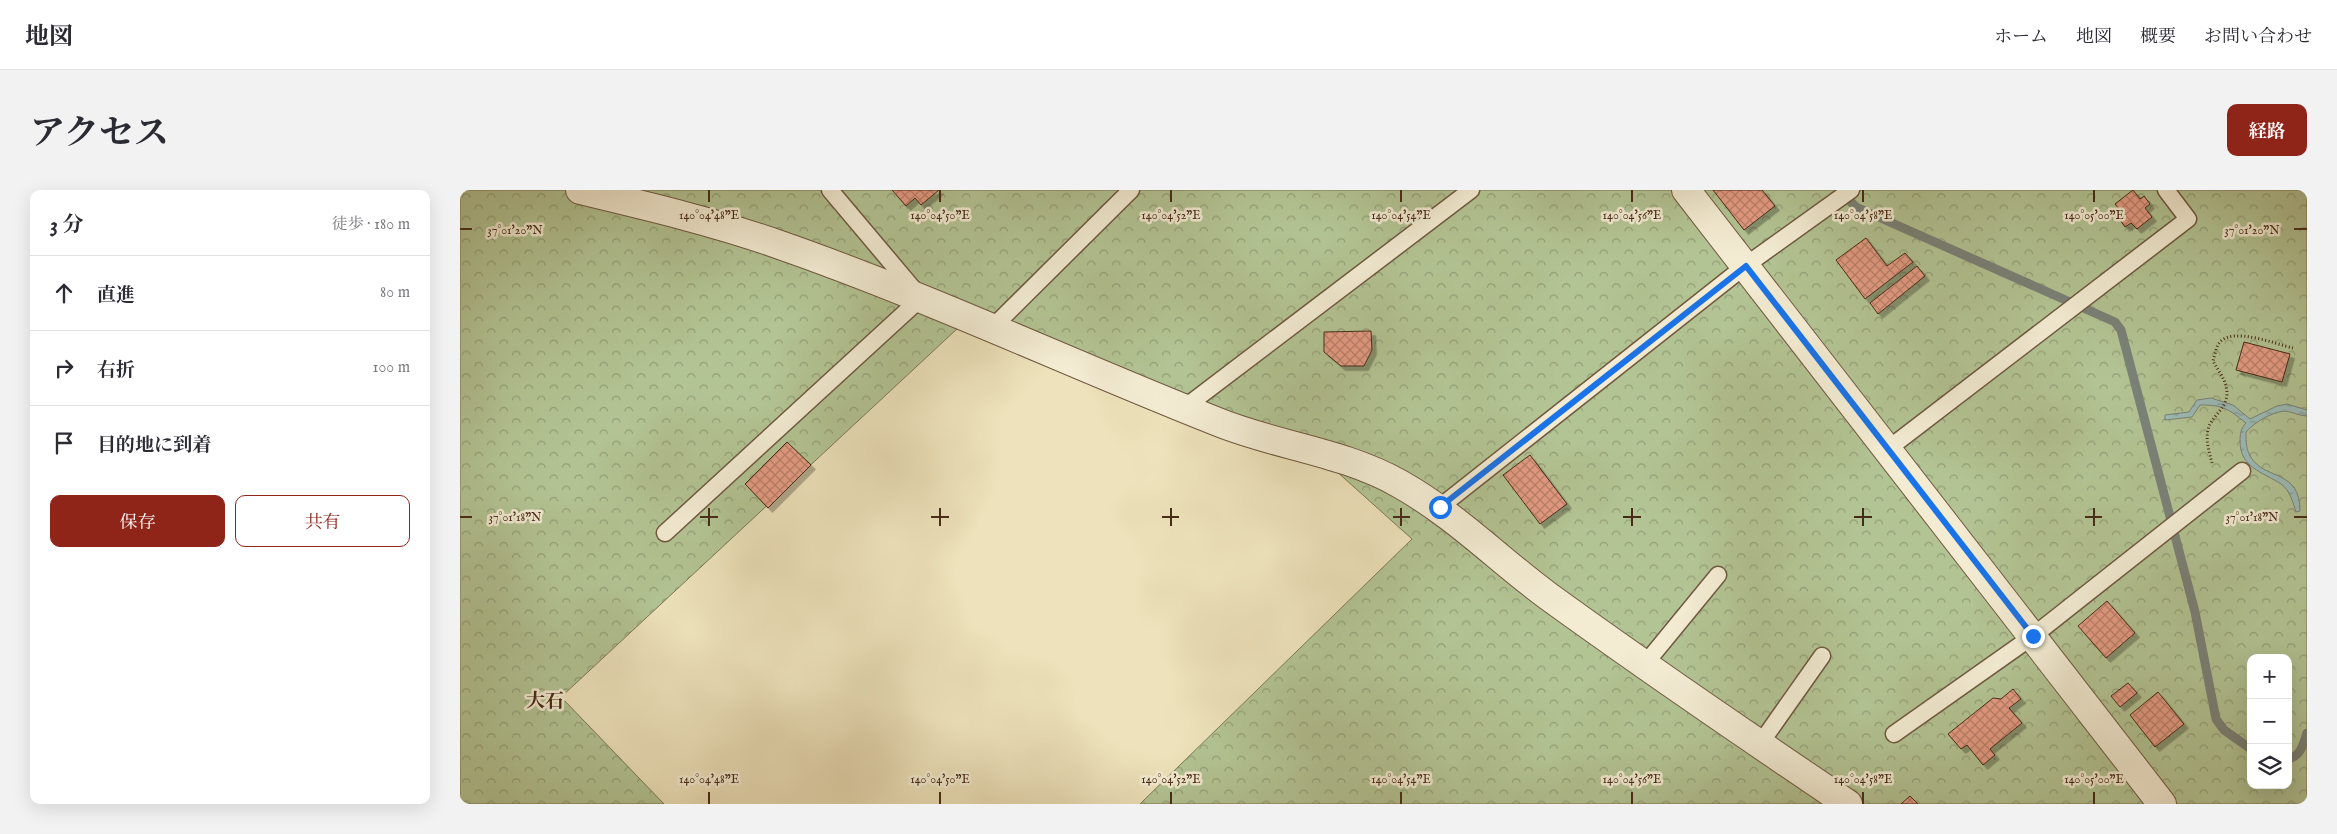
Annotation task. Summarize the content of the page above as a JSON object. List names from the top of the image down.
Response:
{
  "districts": ["大石"],
  "page": {
    "header": "地図",
    "nav": [
      "ホーム",
      "地図",
      "概要",
      "お問い合わせ"
    ],
    "title": "アクセス",
    "buttons": [
      "経路",
      ["保存", "共有"]
    ],
    "heading": ["3 分", "徒歩 · 180 m"],
    "list": [
      ["直進", "80 m"],
      ["右折", "100 m"],
      "目的地に到着"
    ],
    "map_buttons": ["+", "−"]
  },
  "coordinates": [
    "140°04'48\"E",
    "140°04'50\"E",
    "140°04'52\"E",
    "140°04'54\"E",
    "140°04'56\"E",
    "140°04'58\"E",
    "140°05'00\"E",
    "37°01'20\"N",
    "37°01'18\"N"
  ]
}
